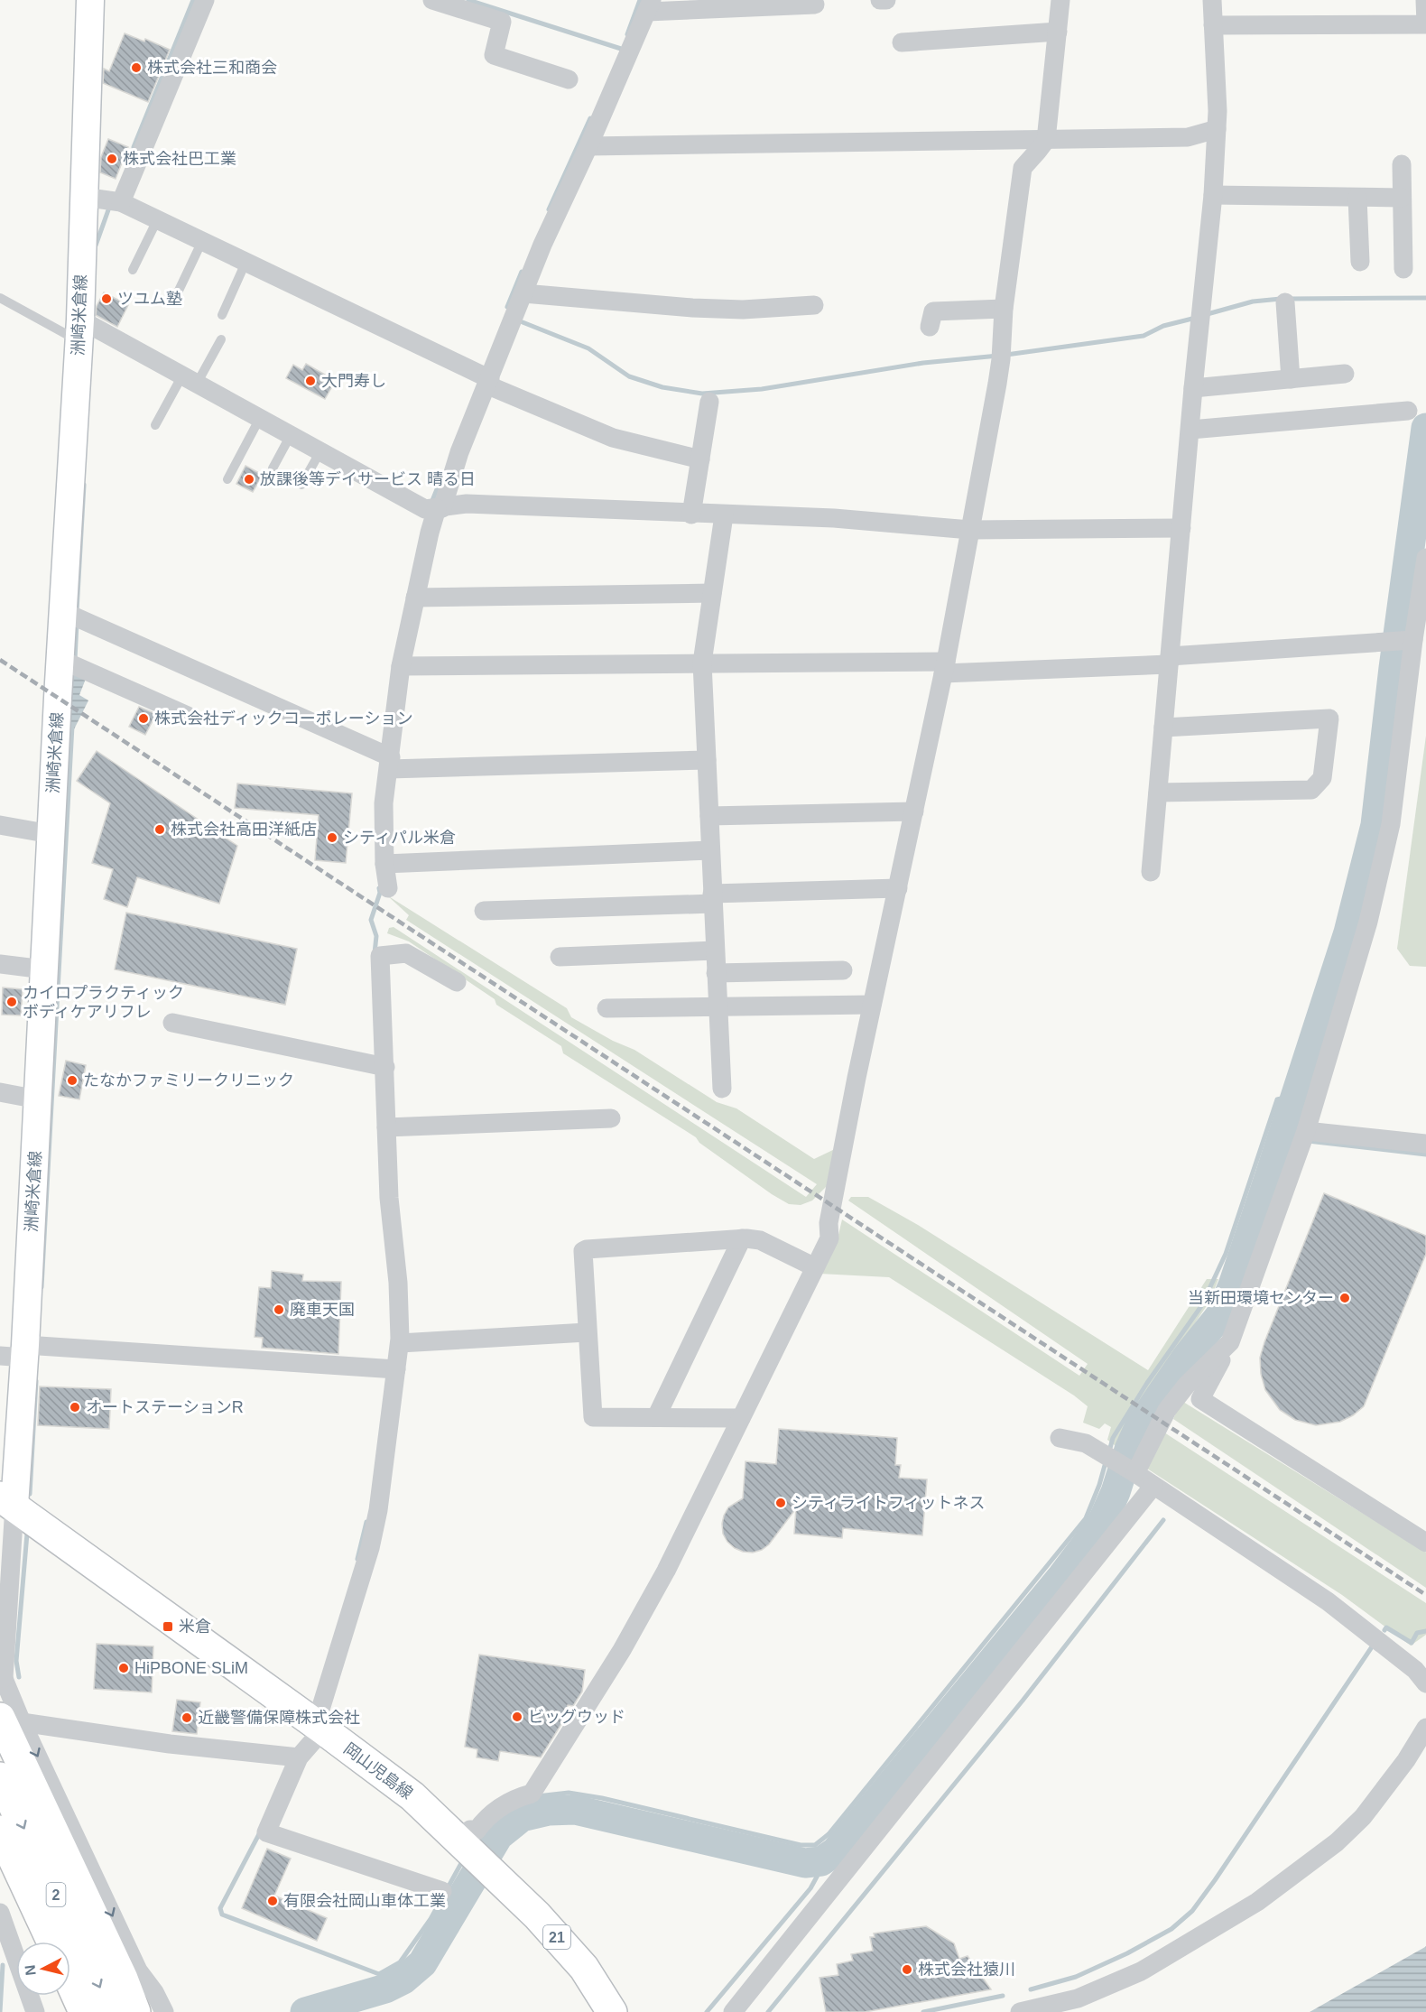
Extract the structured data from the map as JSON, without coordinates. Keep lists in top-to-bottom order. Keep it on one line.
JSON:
{"streets":{"main road":["洲崎米倉線","岡山児島線","2","21"]},"crossings":[["洲崎米倉線","岡山児島線"]],"places":{"other":["株式会社三和商会","株式会社巴工業","ツユム塾","大門寿し","放課後等デイサービス 晴る日","株式会社ディックコーポレーション","株式会社高田洋紙店","シティパル米倉","カイロプラクティック ボディケアリフレ","たなかファミリークリニック","当新田環境センター","廃車天国","オートステーションR","シティライトフィットネス","HiPBONE SLiM","ビッグウッド","近畿警備保障株式会社","有限会社岡山車体工業","株式会社猿川"],"transit":["米倉"]},"north":"left"}
